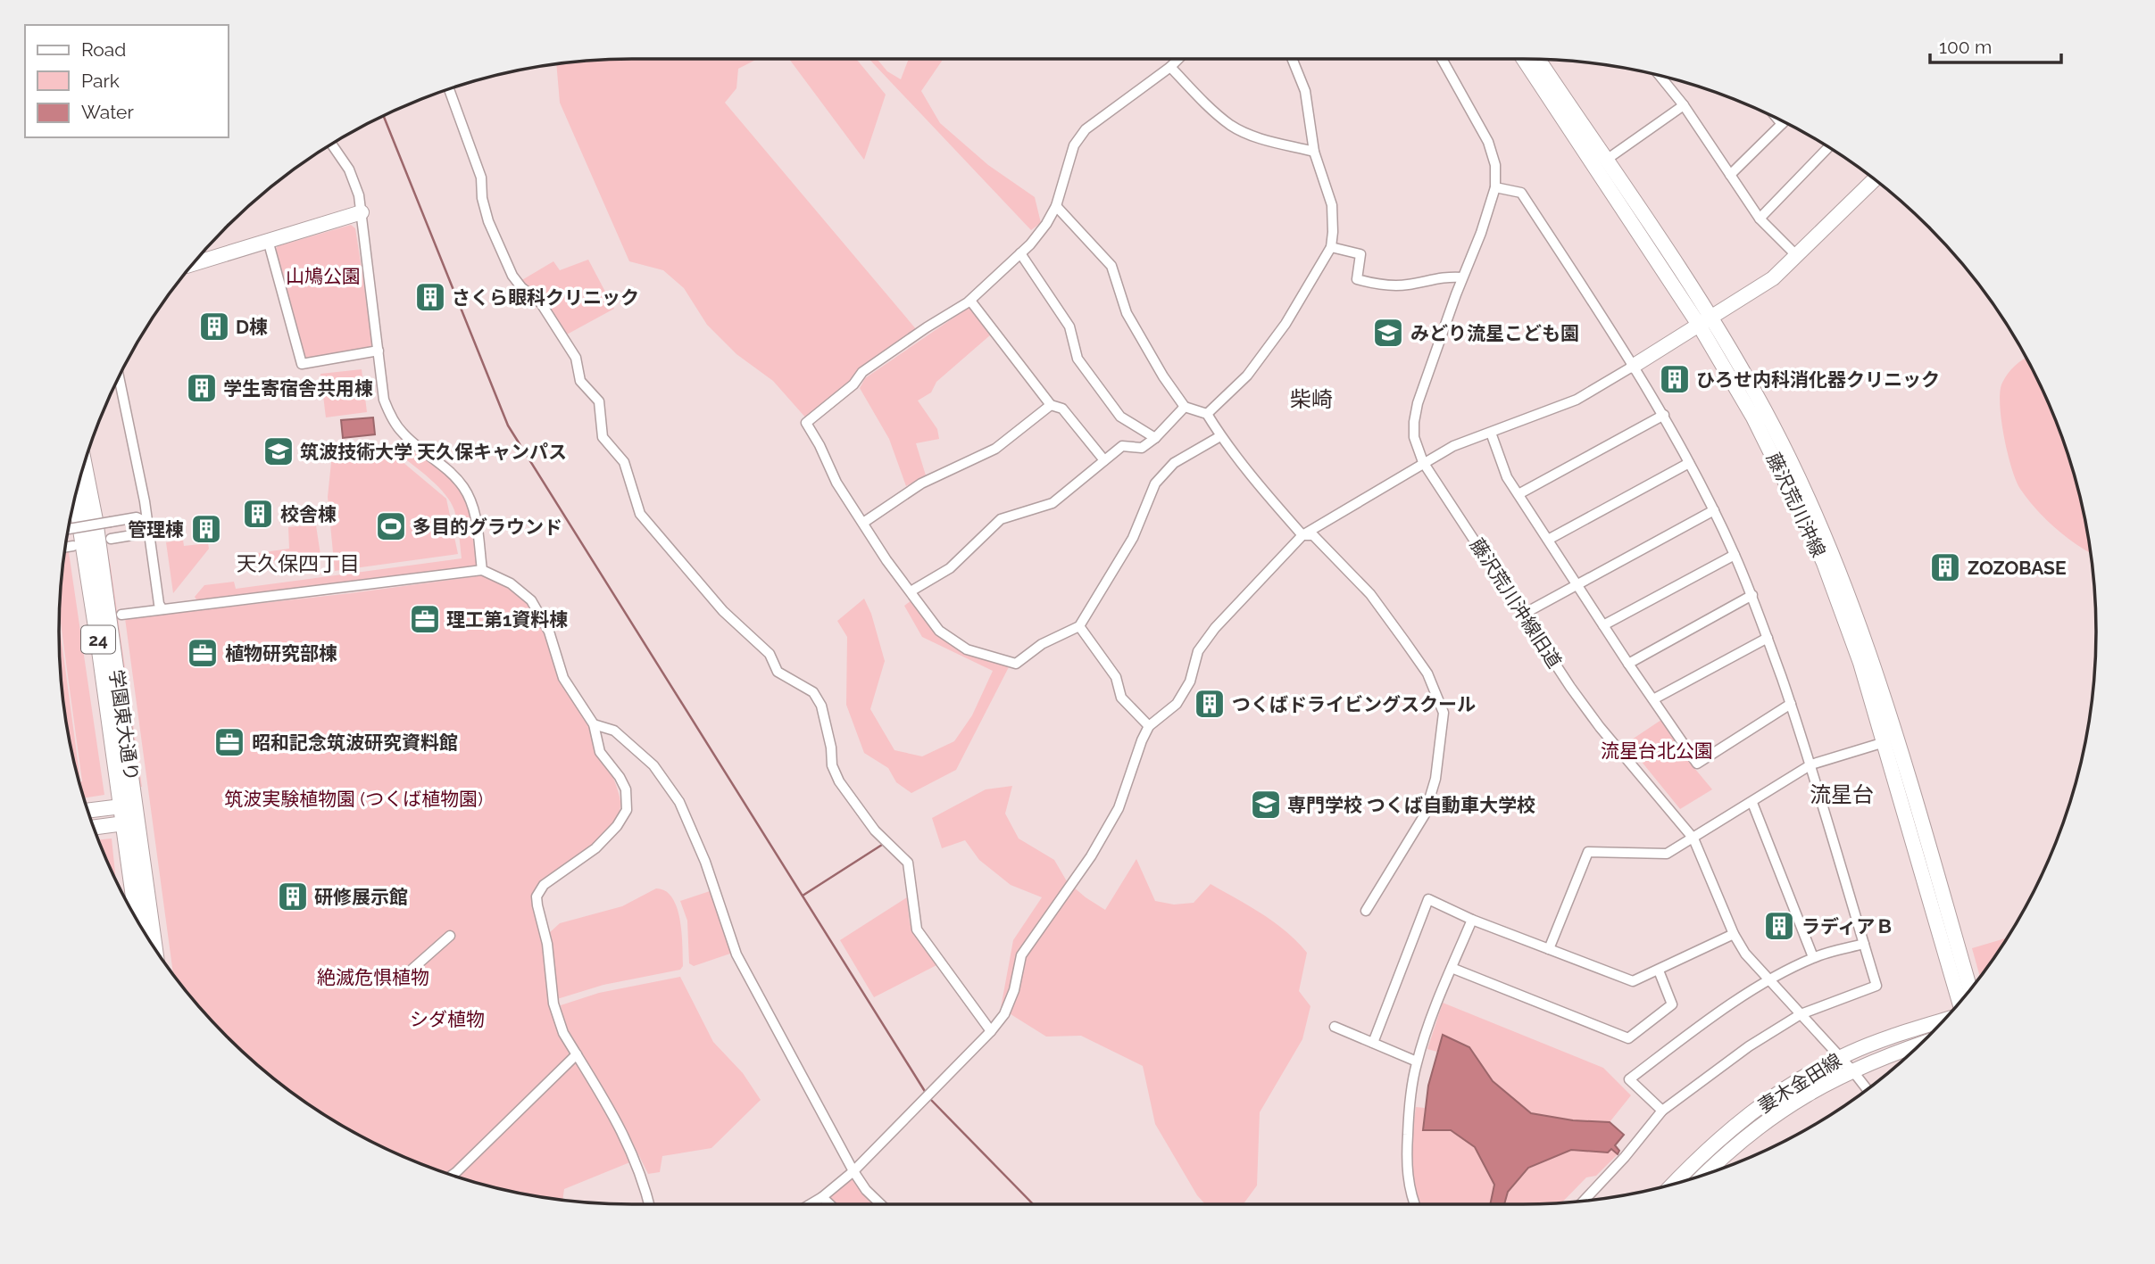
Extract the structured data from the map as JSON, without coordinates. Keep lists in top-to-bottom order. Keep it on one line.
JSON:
{"streets":{"main road":["藤沢荒川沖線","24","学園東大通り","妻木金田線"],"street":["藤沢荒川沖線旧道"]},"crossings":[["藤沢荒川沖線旧道","妻木金田線"]],"districts":["柴崎","天久保四丁目","流星台"],"parks":["山鳩公園","流星台北公園","筑波実験植物園 (つくば植物園)","絶滅危惧植物","シダ植物"],"places":{"building":["さくら眼科クリニック","D棟","ひろせ内科消化器クリニック","学生寄宿舎共用棟","校舎棟","管理棟","ZOZOBASE","つくばドライビングスクール","研修展示館","ラディアＢ"],"school or university":["みどり流星こども園","筑波技術大学 天久保キャンパス","専門学校 つくば自動車大学校"],"sports":["多目的グラウンド"],"office":["理工第1資料棟","植物研究部棟","昭和記念筑波研究資料館"]},"legend":["Road","Park","Water"],"scale_bar":"100 m"}
